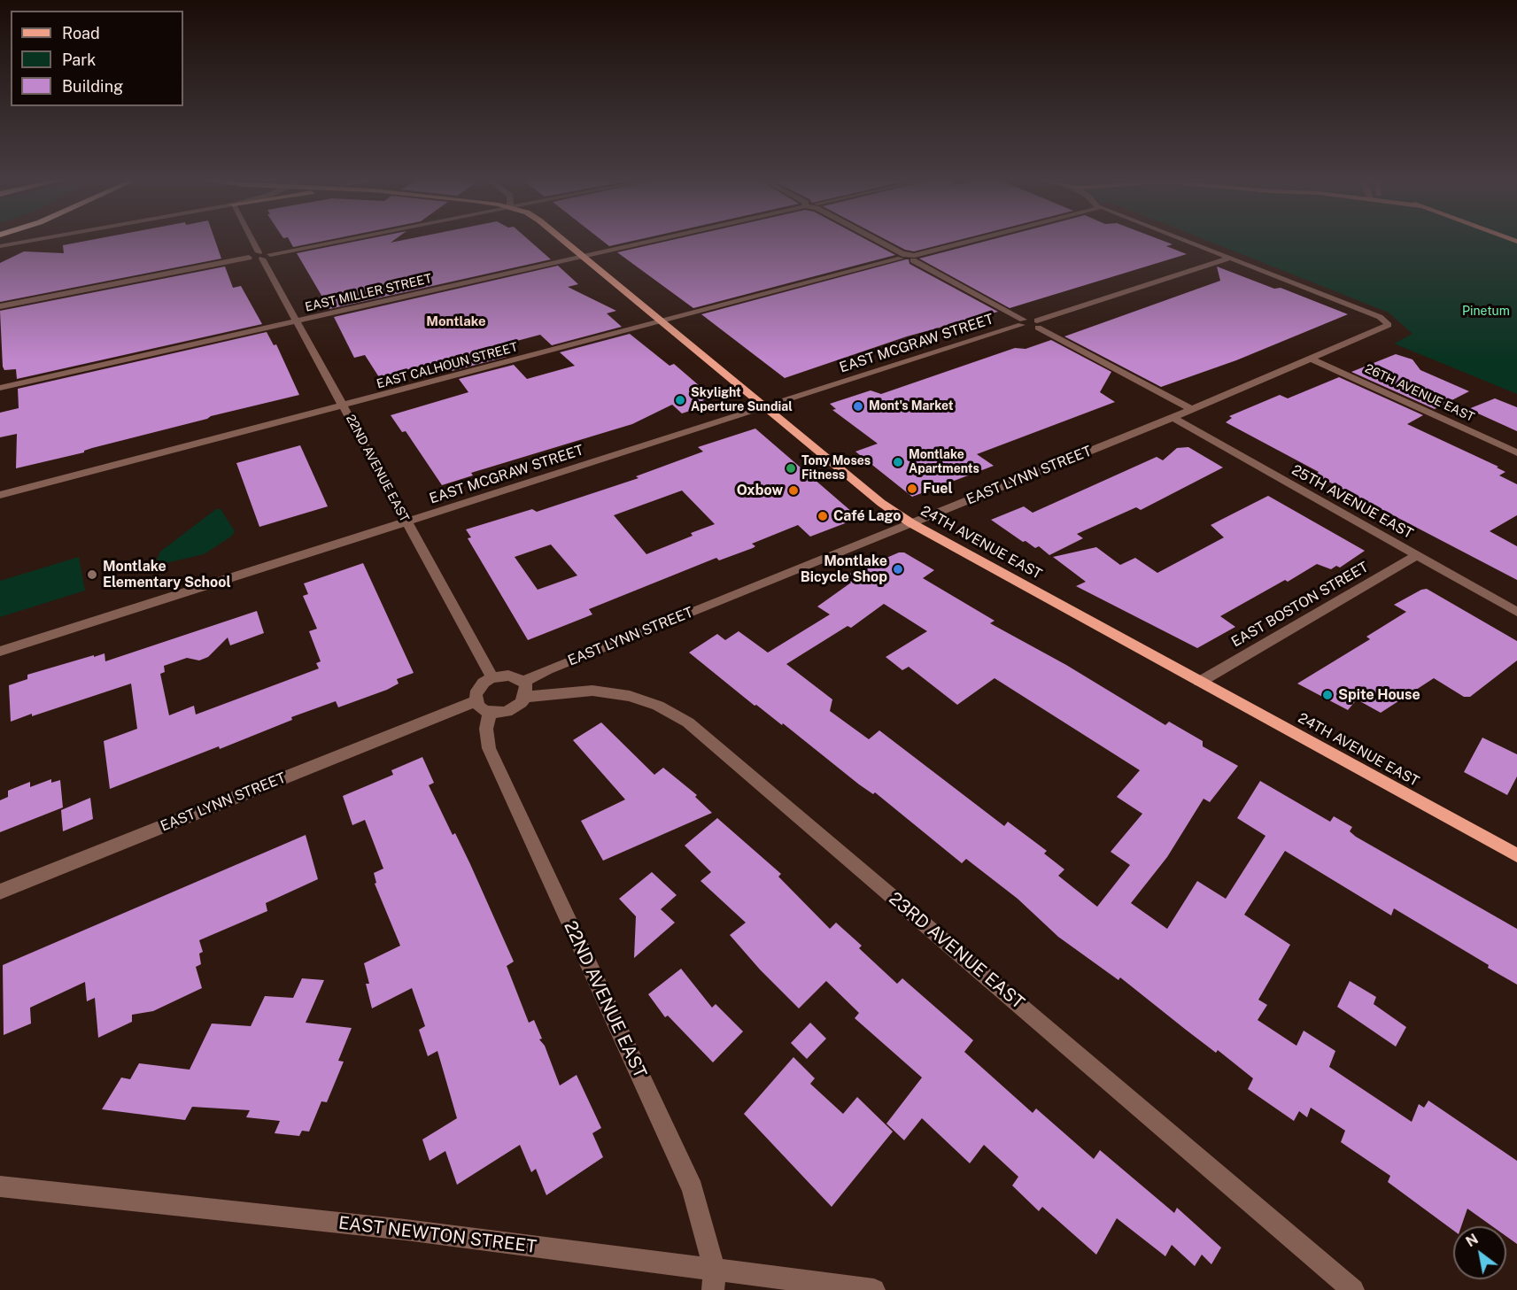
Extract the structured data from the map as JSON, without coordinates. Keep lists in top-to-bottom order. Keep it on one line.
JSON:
{"streets":{"main road":["24TH AVENUE EAST"],"street":["EAST MILLER STREET","EAST MCGRAW STREET","EAST CALHOUN STREET","26TH AVENUE EAST","22ND AVENUE EAST","EAST LYNN STREET","25TH AVENUE EAST","EAST BOSTON STREET","23RD AVENUE EAST","EAST NEWTON STREET"]},"crossings":[["EAST MILLER STREET","22ND AVENUE EAST"],["EAST MILLER STREET","24TH AVENUE EAST"],["EAST MCGRAW STREET","22ND AVENUE EAST"],["EAST MCGRAW STREET","24TH AVENUE EAST"],["EAST CALHOUN STREET","22ND AVENUE EAST"],["EAST CALHOUN STREET","24TH AVENUE EAST"],["26TH AVENUE EAST","EAST LYNN STREET"],["22ND AVENUE EAST","EAST LYNN STREET"],["22ND AVENUE EAST","23RD AVENUE EAST"],["22ND AVENUE EAST","EAST NEWTON STREET"],["EAST LYNN STREET","25TH AVENUE EAST"],["EAST LYNN STREET","24TH AVENUE EAST"],["EAST LYNN STREET","23RD AVENUE EAST"],["25TH AVENUE EAST","EAST BOSTON STREET"],["24TH AVENUE EAST","EAST BOSTON STREET"]],"districts":["Montlake"],"parks":["Pinetum"],"places":["Skylight Aperture Sundial","Mont's Market","Montlake Apartments","Tony Moses Fitness","Fuel","Oxbow","Café Lago","Montlake Bicycle Shop","Montlake Elementary School","Spite House"],"legend":["Road","Park","Building"],"north":"top left"}
